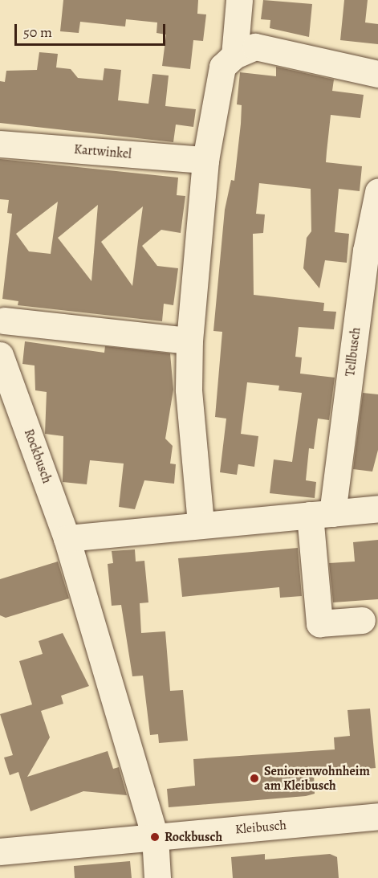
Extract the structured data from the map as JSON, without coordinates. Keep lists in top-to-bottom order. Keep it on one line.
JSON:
{"streets":{"street":["Kartwinkel","Tellbusch","Rockbusch","Kleibusch"]},"crossings":[["Rockbusch","Kleibusch"]],"places":["Seniorenwohnheim am Kleibusch","Rockbusch"],"scale_bar":"50 m"}
